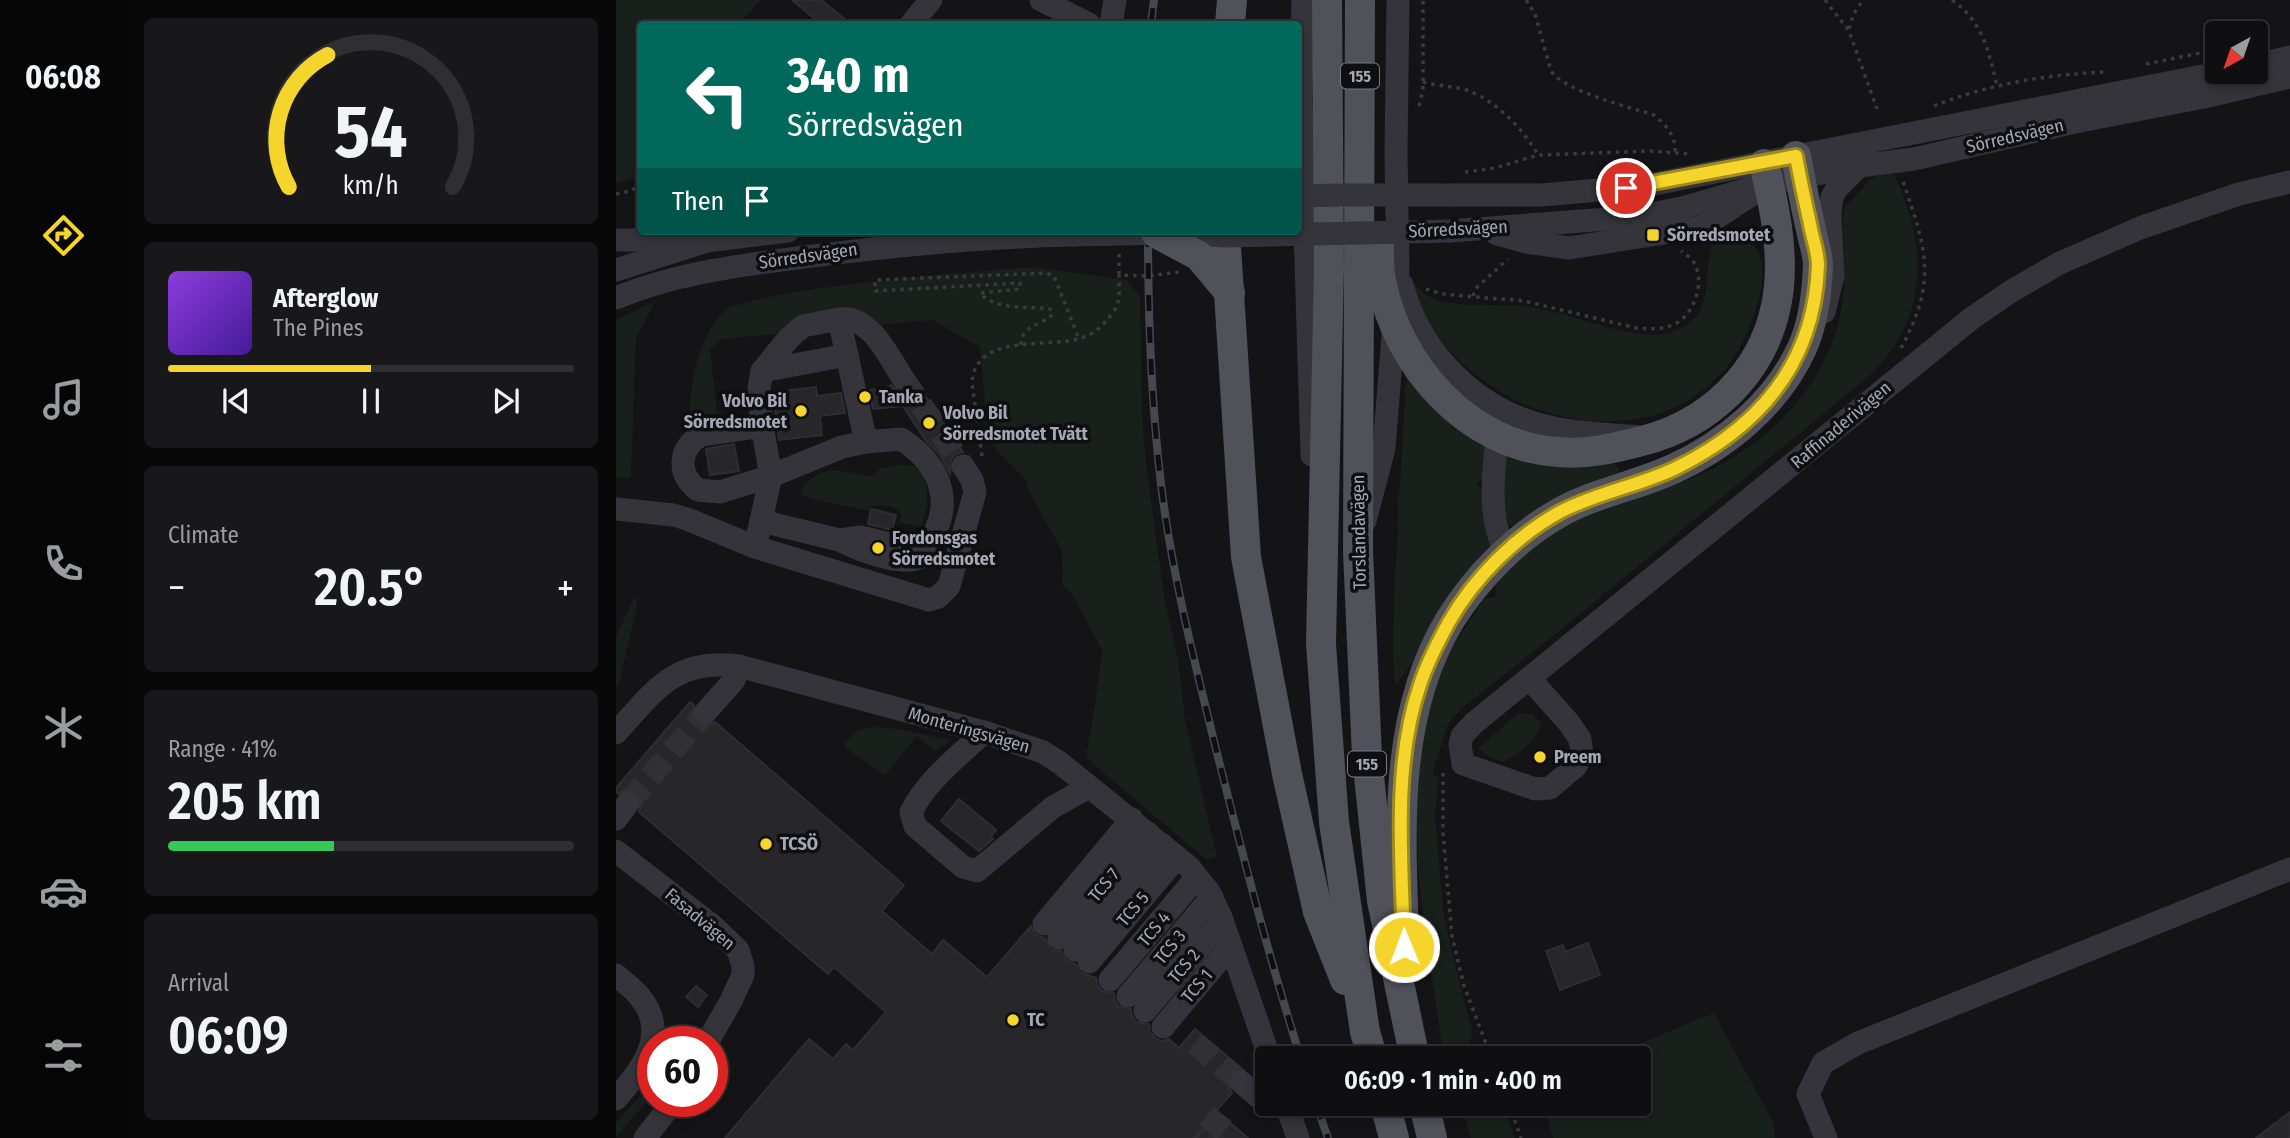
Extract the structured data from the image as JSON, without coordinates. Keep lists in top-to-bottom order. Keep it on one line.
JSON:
{"streets":{"main road":["155","Torslandavägen"],"street":["Sörredsvägen","Raffinaderivägen","Monteringsvägen","Fasadvägen","TCS 4","TCS 3","TCS 2","TCS 1"]},"crossings":[["Monteringsvägen","TCS 4"],["Monteringsvägen","TCS 3"],["Monteringsvägen","TCS 2"],["Monteringsvägen","TCS 1"]],"places":{"transit":["Sörredsmotet"],"other":["Tanka","Volvo Bil Sörredsmotet","Volvo Bil Sörredsmotet Tvätt","Fordonsgas Sörredsmotet","Preem","TCSÖ","TC"]},"north":"bottom left","page":{"tabs":"06:08","turn":["340 m","Sörredsvägen"],"then":"Then","song":["Afterglow","The Pines"],"tile":["Climate",["Range · 41%","205 km"],["Arrival","06:09"]],"heat":["−","20.5°","+"],"limit":"60","trip":"06:09 · 1 min · 400 m","gauge":["54","km/h"]}}
